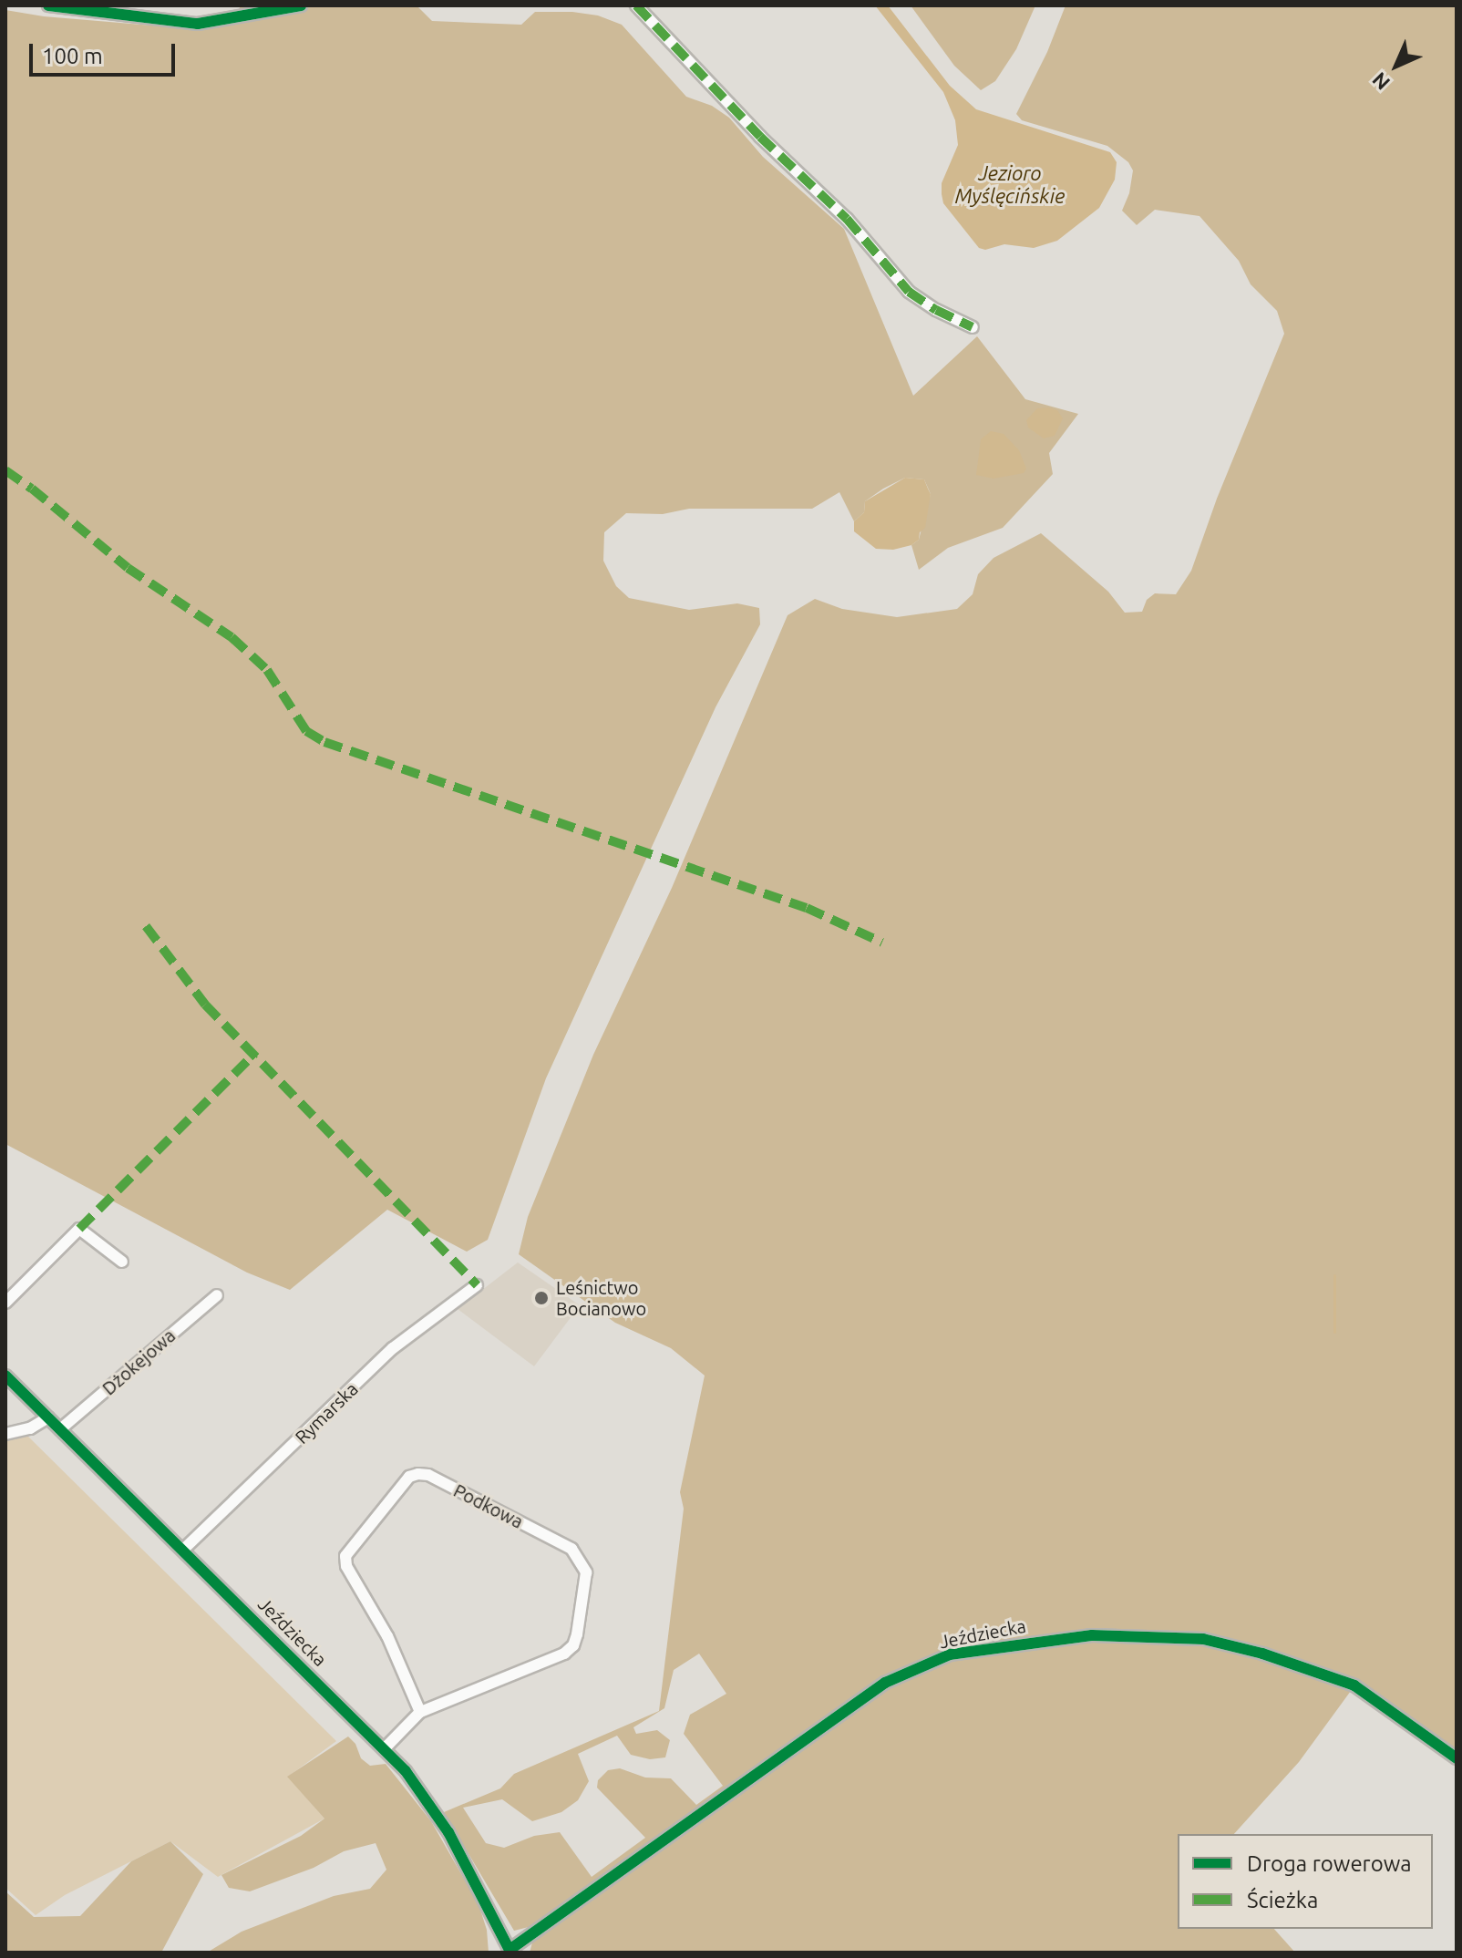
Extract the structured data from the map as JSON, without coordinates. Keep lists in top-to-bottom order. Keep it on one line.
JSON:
{"streets":{"street":["Dżokejowa","Rymarska","Podkowa","Jeździecka"]},"crossings":[["Dżokejowa","Jeździecka"],["Rymarska","Jeździecka"],["Podkowa","Jeździecka"]],"water":["Jezioro Myślęcińskie"],"places":["Leśnictwo Bocianowo"],"legend":["Droga rowerowa","Ścieżka"],"scale_bar":"100 m","north":"bottom left"}
